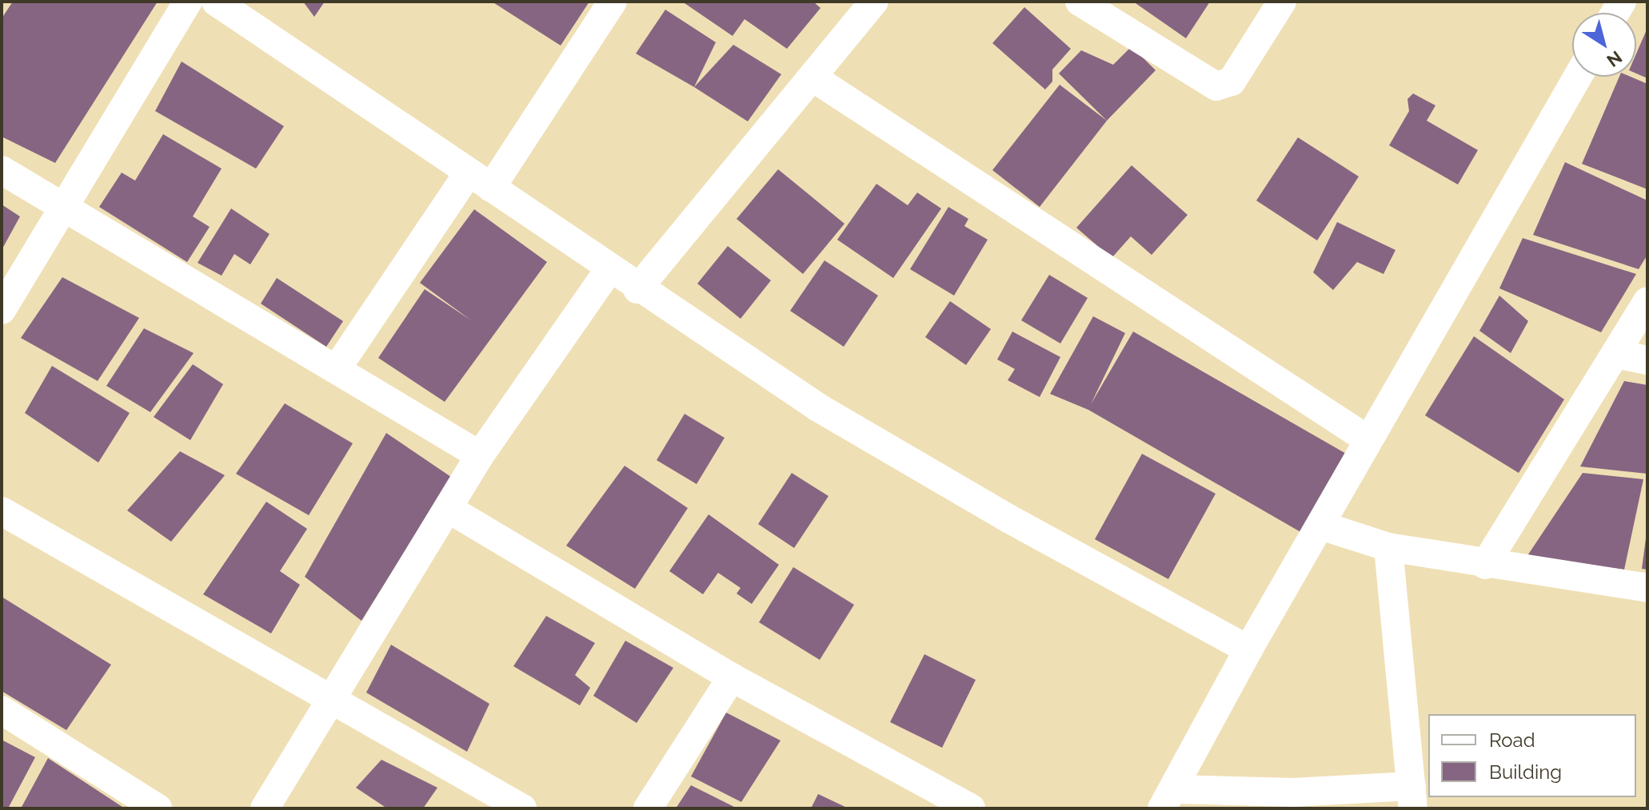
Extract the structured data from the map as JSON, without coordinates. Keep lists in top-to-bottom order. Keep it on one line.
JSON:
{"legend":["Road","Building"],"north":"bottom right"}
